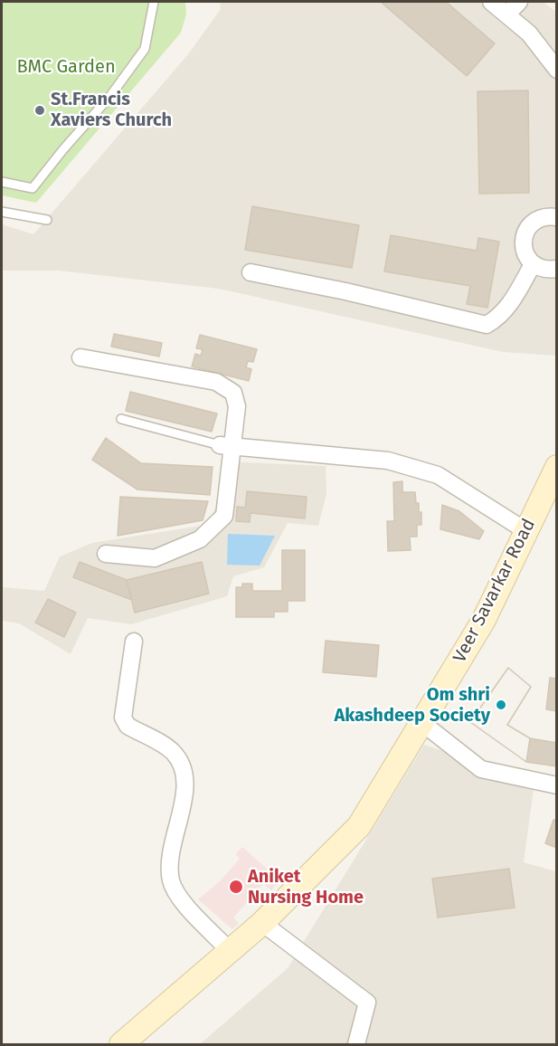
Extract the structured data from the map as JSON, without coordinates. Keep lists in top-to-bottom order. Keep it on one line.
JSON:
{"streets":{"street":["Veer Savarkar Road"]},"parks":["BMC Garden"],"places":["St.Francis Xaviers Church","Om shri Akashdeep Society","Aniket Nursing Home"]}
